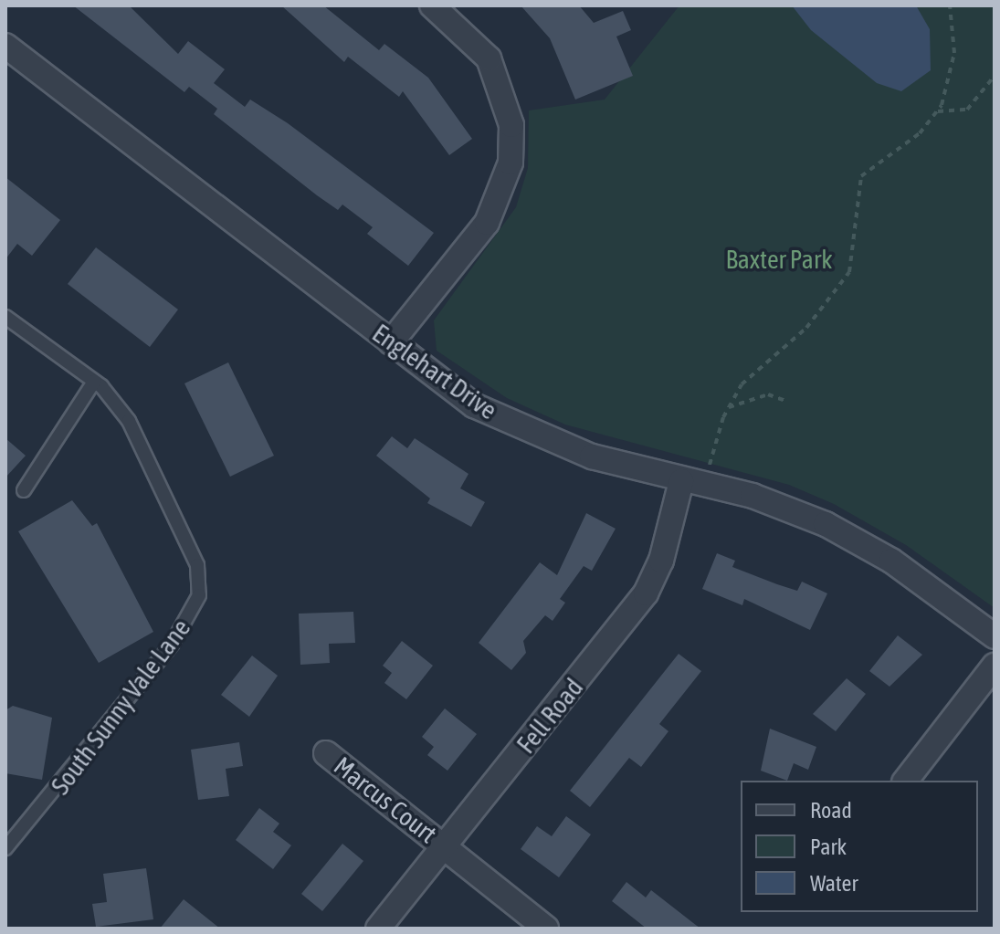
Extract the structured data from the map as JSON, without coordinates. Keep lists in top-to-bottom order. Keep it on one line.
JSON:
{"streets":{"street":["Englehart Drive","Fell Road","Marcus Court"],"lane":["South Sunny Vale Lane"]},"crossings":[["Englehart Drive","Fell Road"],["Fell Road","Marcus Court"]],"parks":["Baxter Park"],"legend":["Road","Park","Water"]}
